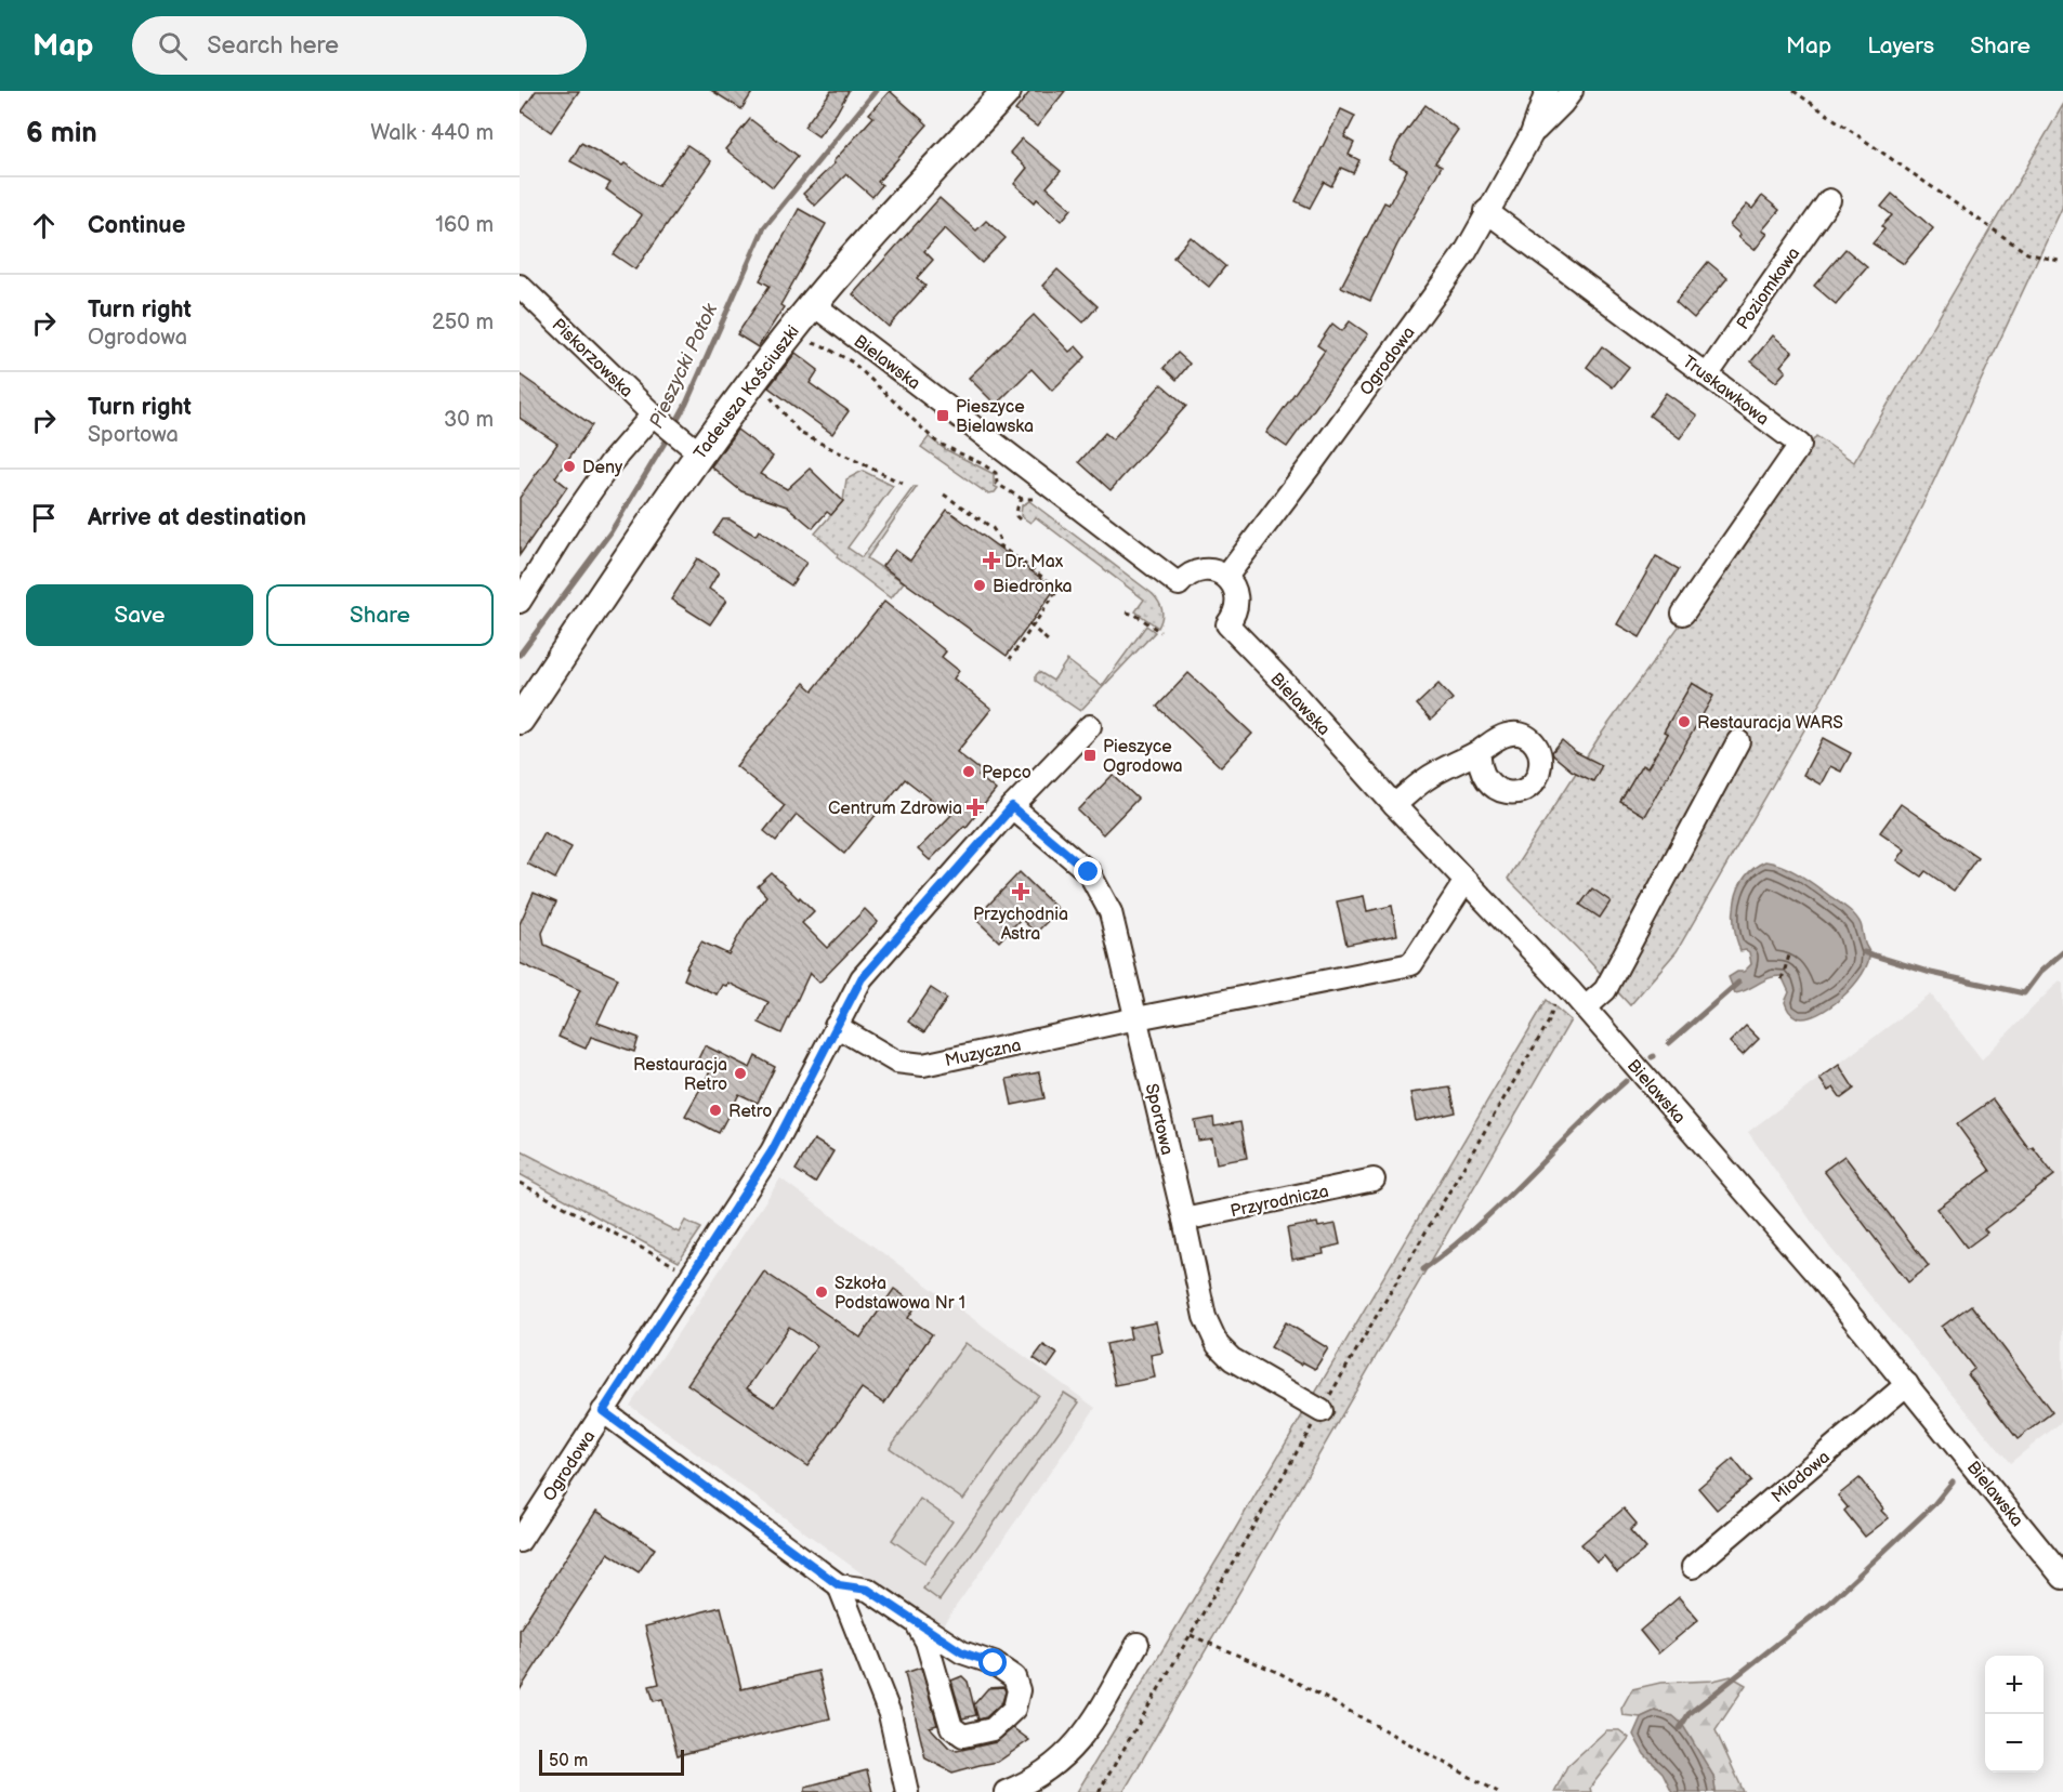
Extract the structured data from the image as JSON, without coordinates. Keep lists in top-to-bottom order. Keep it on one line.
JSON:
{"streets":{"main road":["Tadeusza Kościuszki"],"street":["Poziomkowa","Piskorzowska","Ogrodowa","Bielawska","Truskawkowa","Muzyczna","Sportowa","Przyrodnicza","Miodowa"]},"crossings":[["Poziomkowa","Truskawkowa"],["Piskorzowska","Tadeusza Kościuszki"],["Ogrodowa","Bielawska"],["Ogrodowa","Truskawkowa"],["Ogrodowa","Muzyczna"],["Ogrodowa","Sportowa"],["Bielawska","Tadeusza Kościuszki"],["Bielawska","Muzyczna"],["Bielawska","Miodowa"],["Muzyczna","Sportowa"],["Sportowa","Przyrodnicza"]],"water":["Pieszycki Potok"],"places":{"transit":["Pieszyce Bielawska","Pieszyce Ogrodowa"],"other":["Deny","Biedronka","Restauracja WARS","Pepco","Restauracja Retro","Retro","Szkoła Podstawowa Nr 1"],"health":["Dr. Max","Centrum Zdrowia","Przychodnia Astra"]},"scale_bar":"50 m","page":{"header":"Map","search":"Search here","nav":["Map","Layers","Share"],"heading":["6 min","Walk · 440 m"],"list":[["Continue","160 m"],["Turn right","Ogrodowa","250 m"],["Turn right","Sportowa","30 m"],"Arrive at destination"],"buttons":["Save","Share"],"map_buttons":["+","−"],"scale":"50 m"}}
